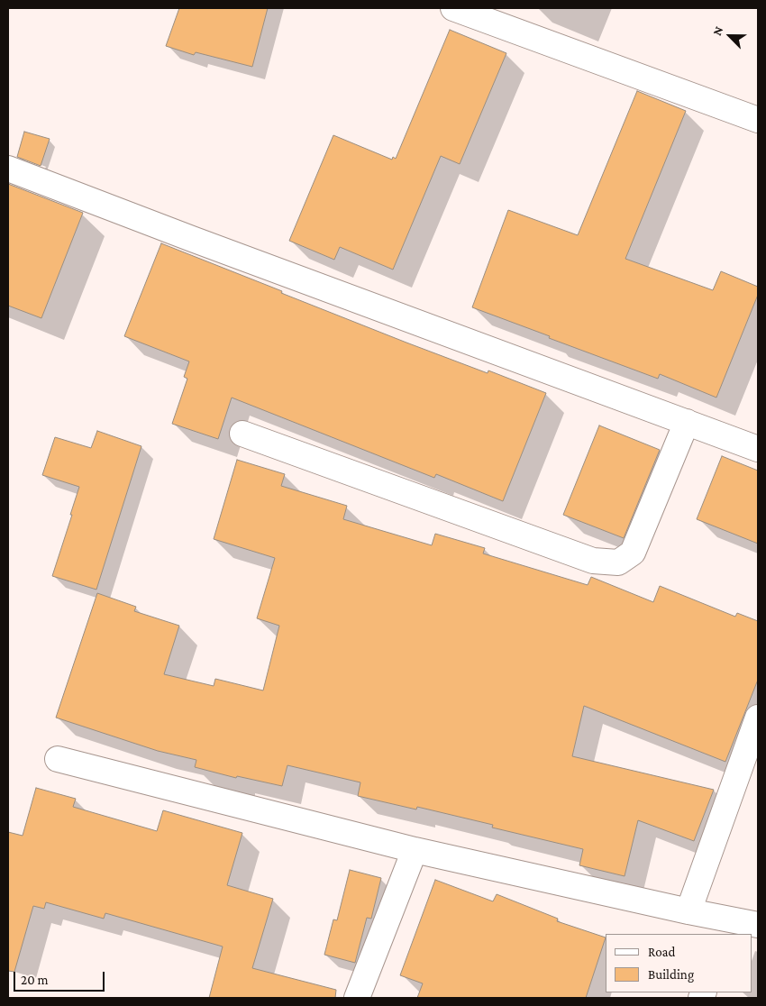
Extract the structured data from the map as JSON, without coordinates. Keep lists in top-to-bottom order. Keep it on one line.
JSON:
{"legend":["Road","Building"],"scale_bar":"20 m","north":"top left"}
